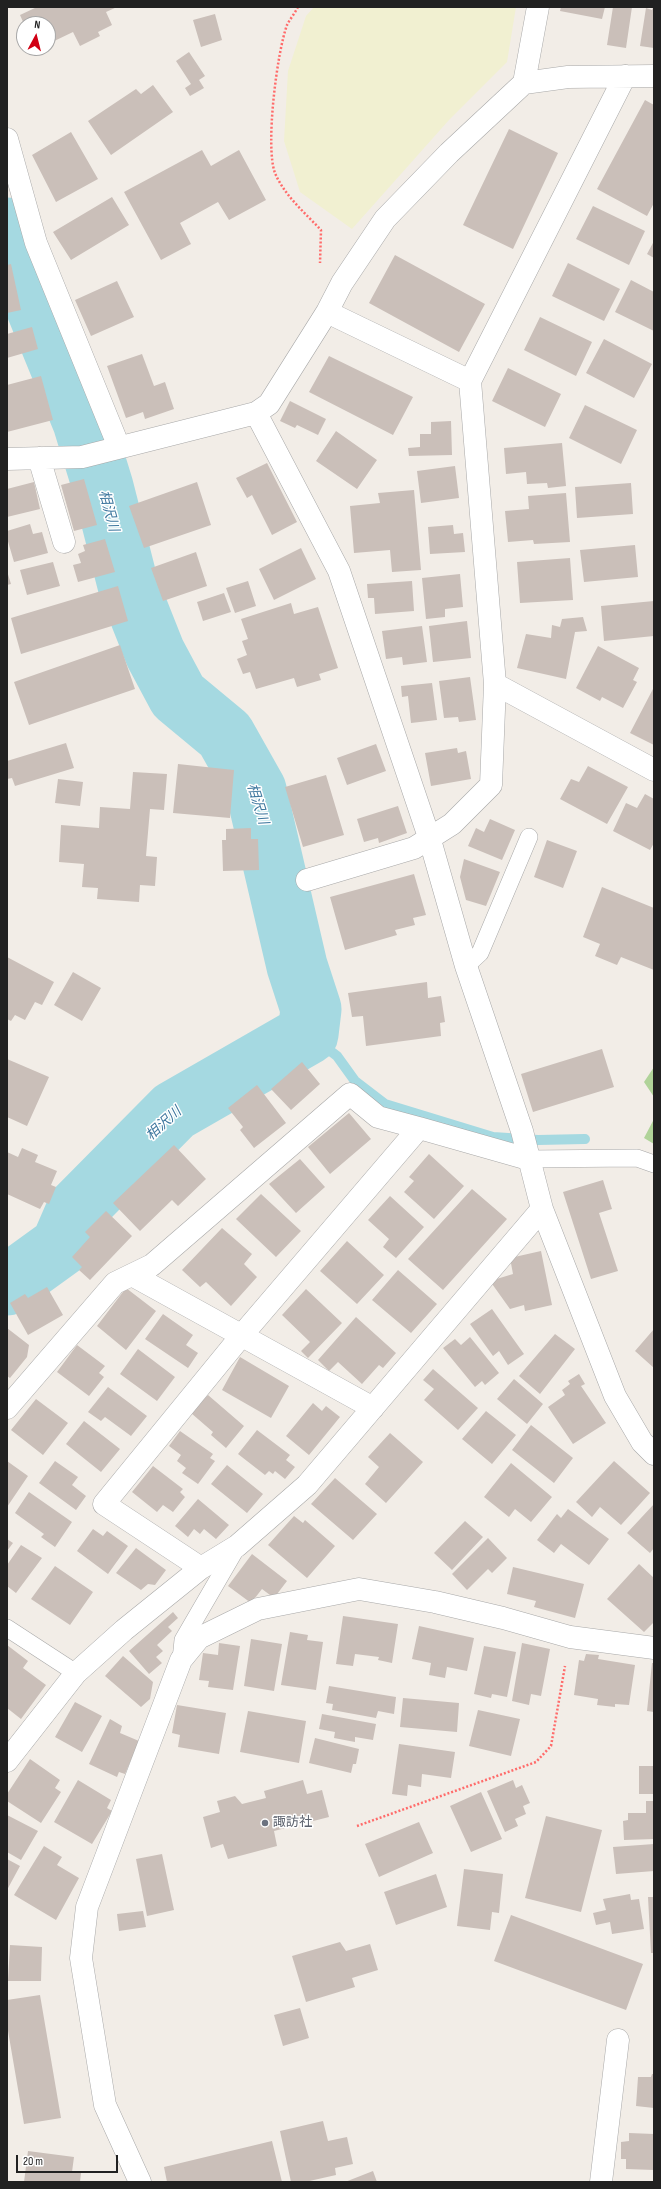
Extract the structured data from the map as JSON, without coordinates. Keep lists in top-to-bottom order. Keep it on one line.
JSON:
{"water":["相沢川"],"places":["諏訪社"],"scale_bar":"20 m","north":"top"}
